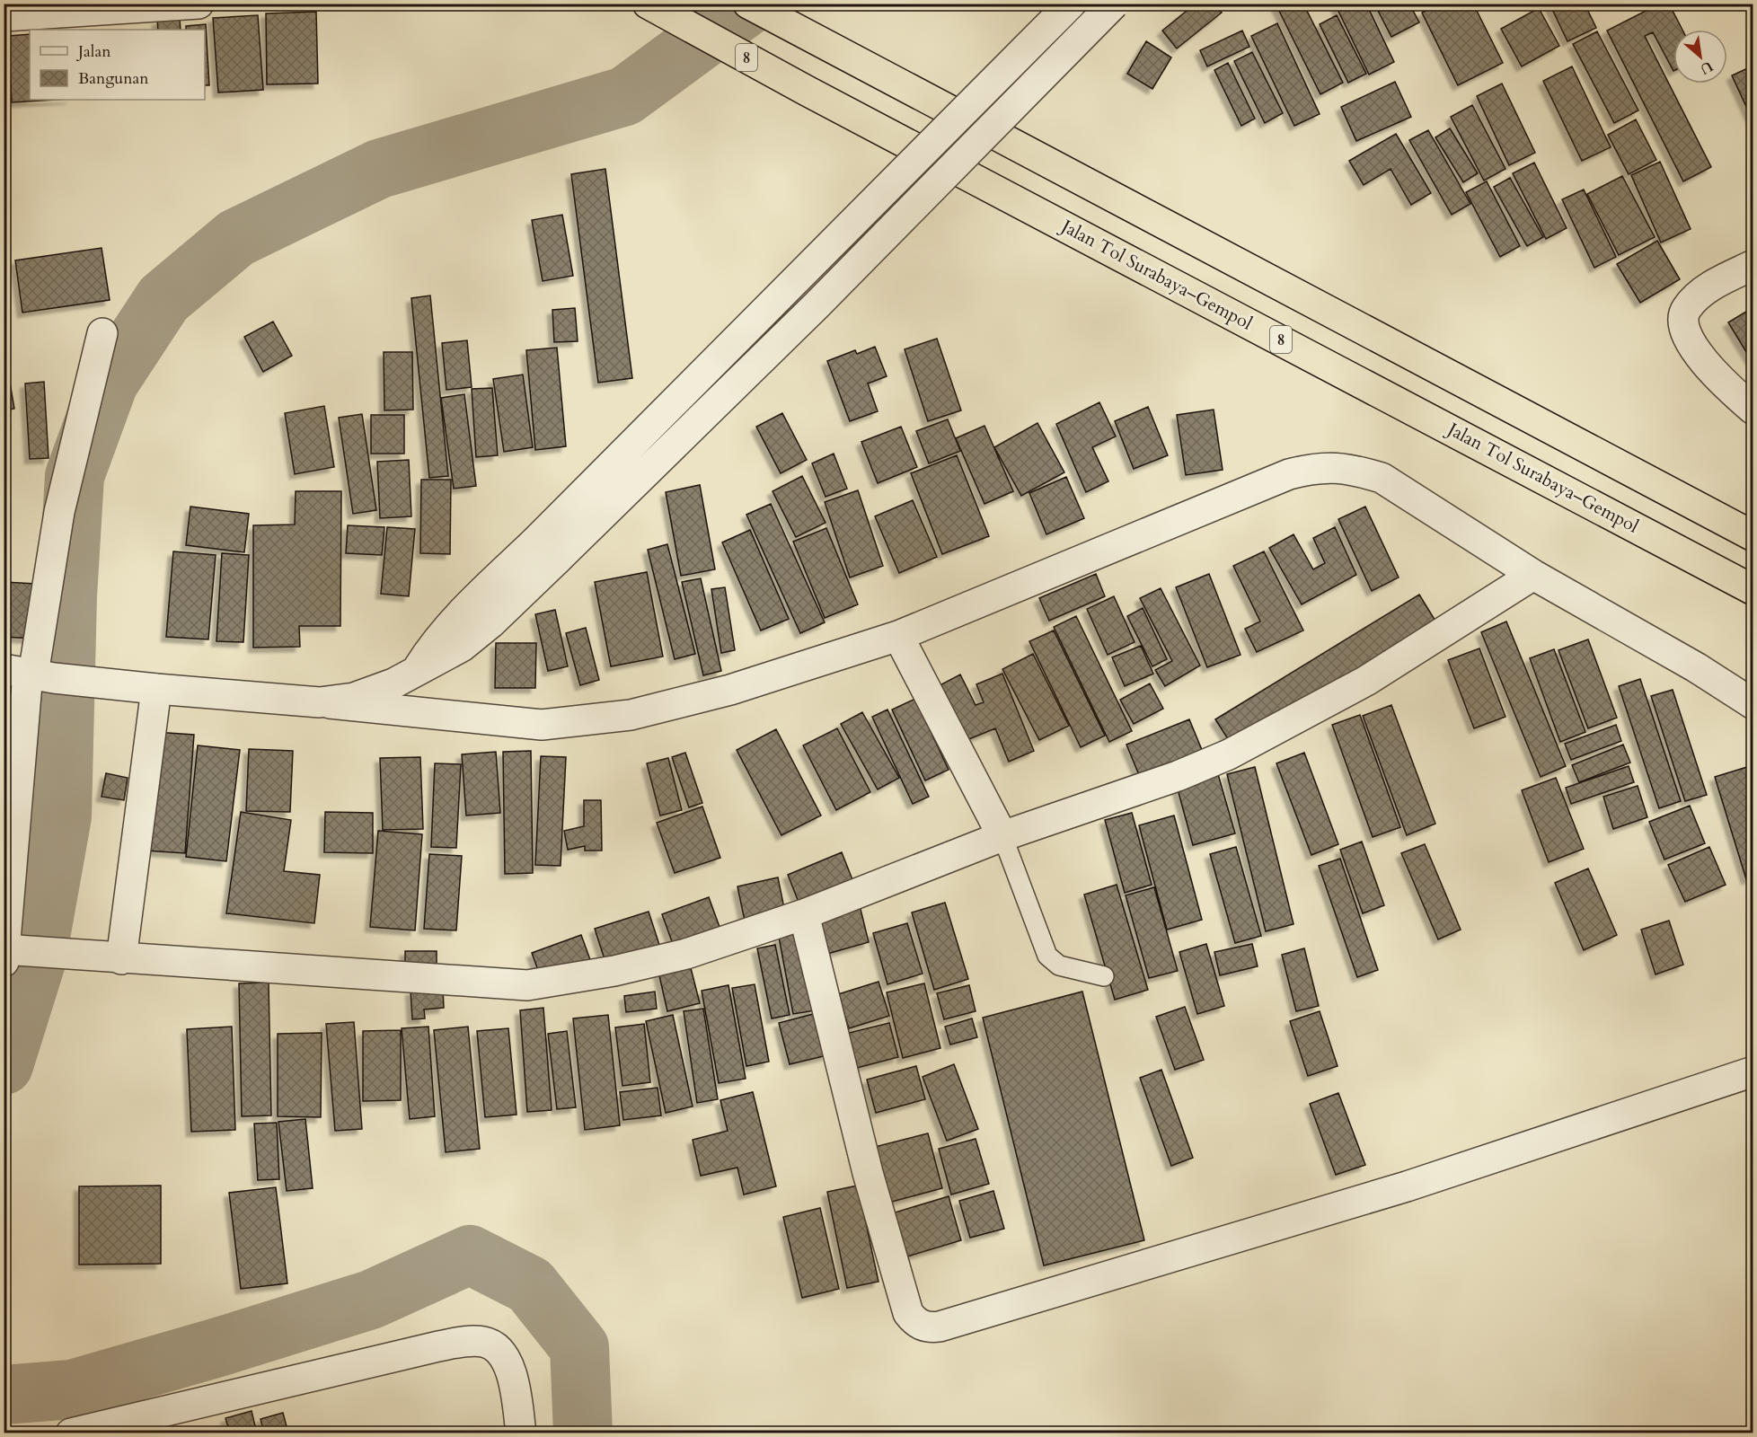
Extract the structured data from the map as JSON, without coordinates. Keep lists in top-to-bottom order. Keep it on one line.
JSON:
{"streets":{"highway":["8","Jalan Tol Surabaya–Gempol"]},"legend":["Jalan","Bangunan"],"north":"bottom right"}
